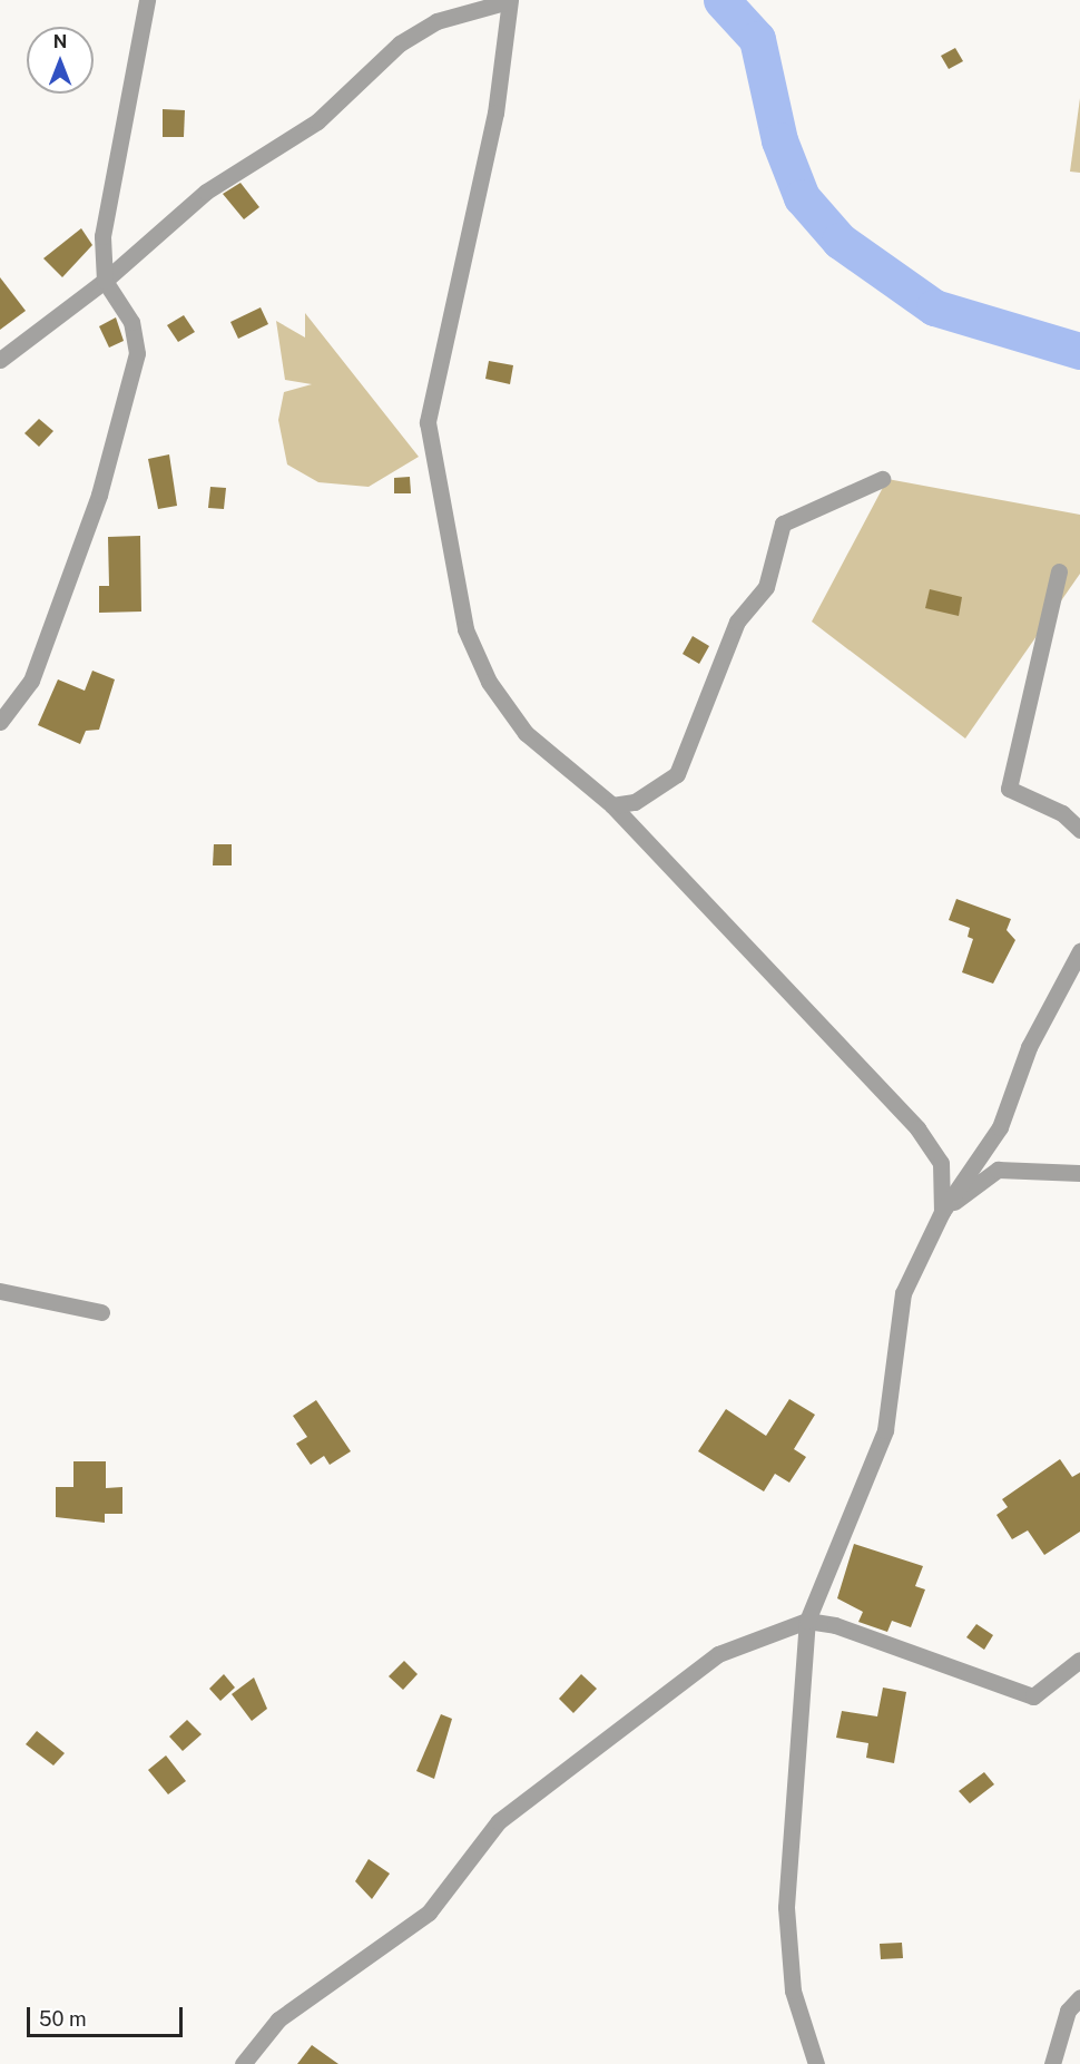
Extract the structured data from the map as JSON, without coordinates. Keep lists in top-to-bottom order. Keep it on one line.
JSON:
{"scale_bar":"50 m","north":"top"}
